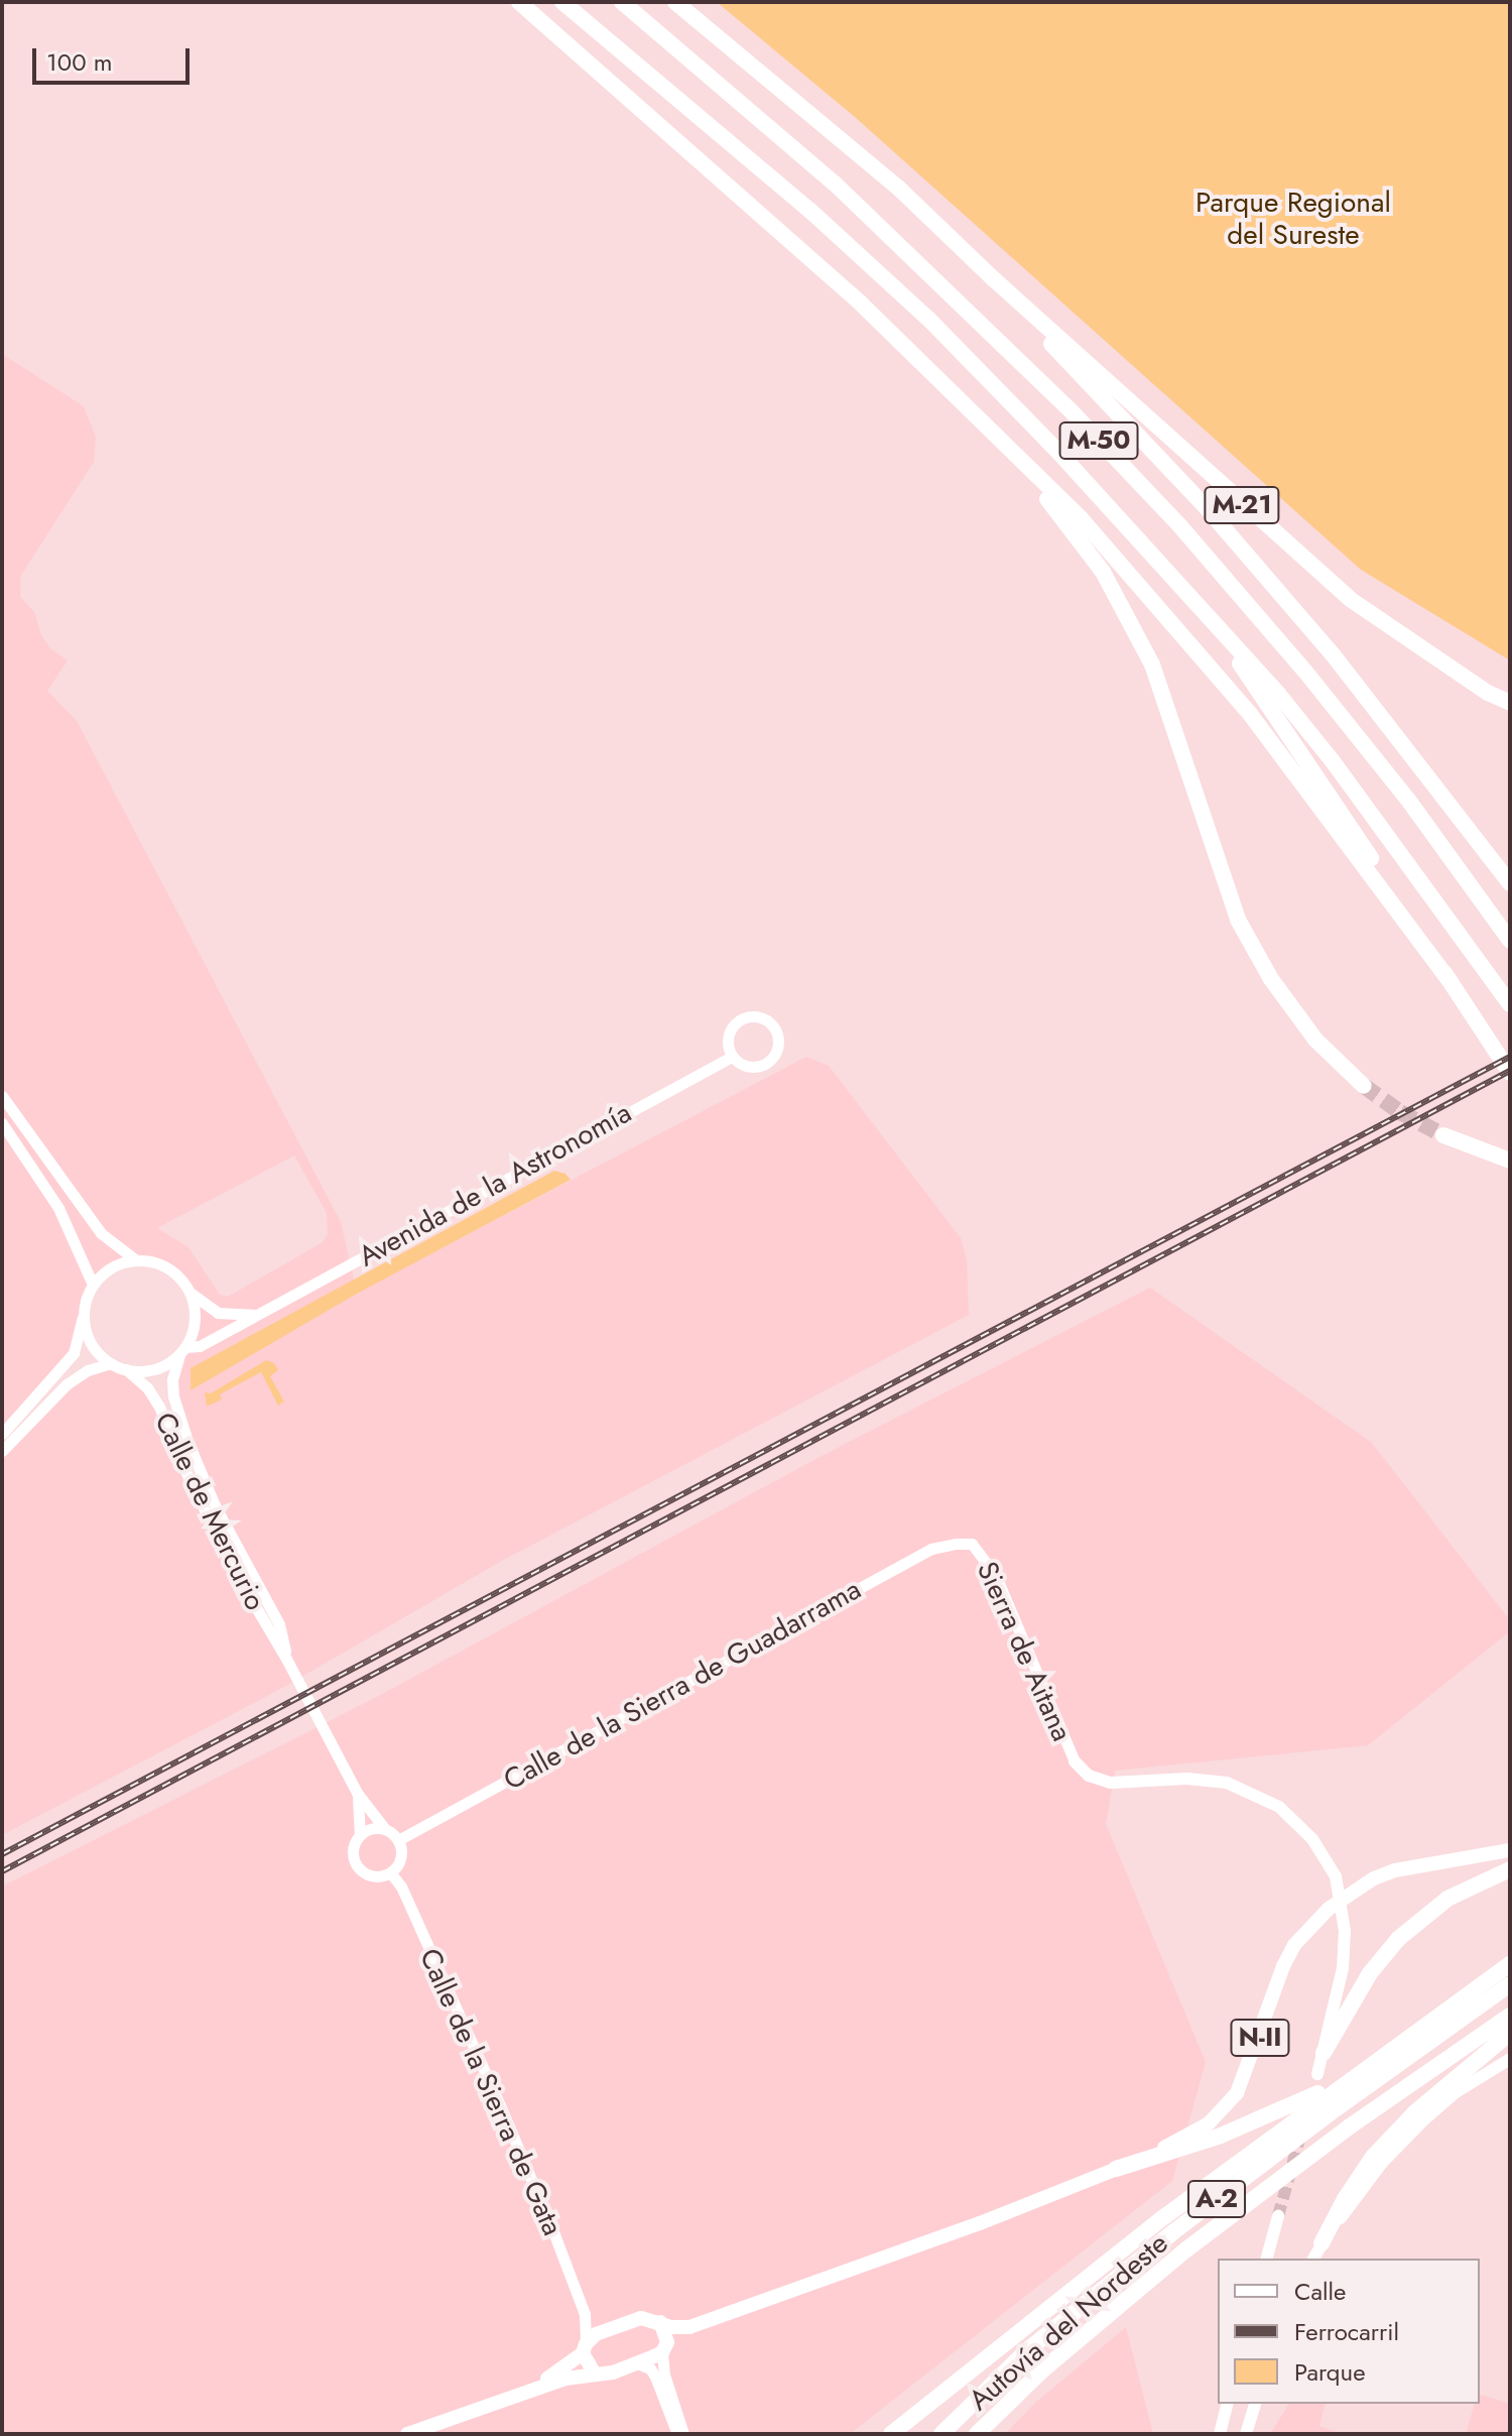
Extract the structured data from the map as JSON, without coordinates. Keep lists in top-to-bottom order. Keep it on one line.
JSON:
{"streets":{"highway":["M-50","M-21","A-2","Autovía del Nordeste"],"main road":["N-II"],"street":["Avenida de la Astronomía","Calle de Mercurio","Sierra de Aitana","Calle de la Sierra de Guadarrama","Calle de la Sierra de Gata"]},"crossings":[["M-50","M-21"],["Avenida de la Astronomía","Calle de Mercurio"],["Sierra de Aitana","Calle de la Sierra de Guadarrama"],["Calle de la Sierra de Guadarrama","Calle de la Sierra de Gata"],["N-II","Calle de la Sierra de Gata"]],"parks":["Parque Regional del Sureste"],"legend":["Calle","Ferrocarril","Parque"],"scale_bar":"100 m"}
